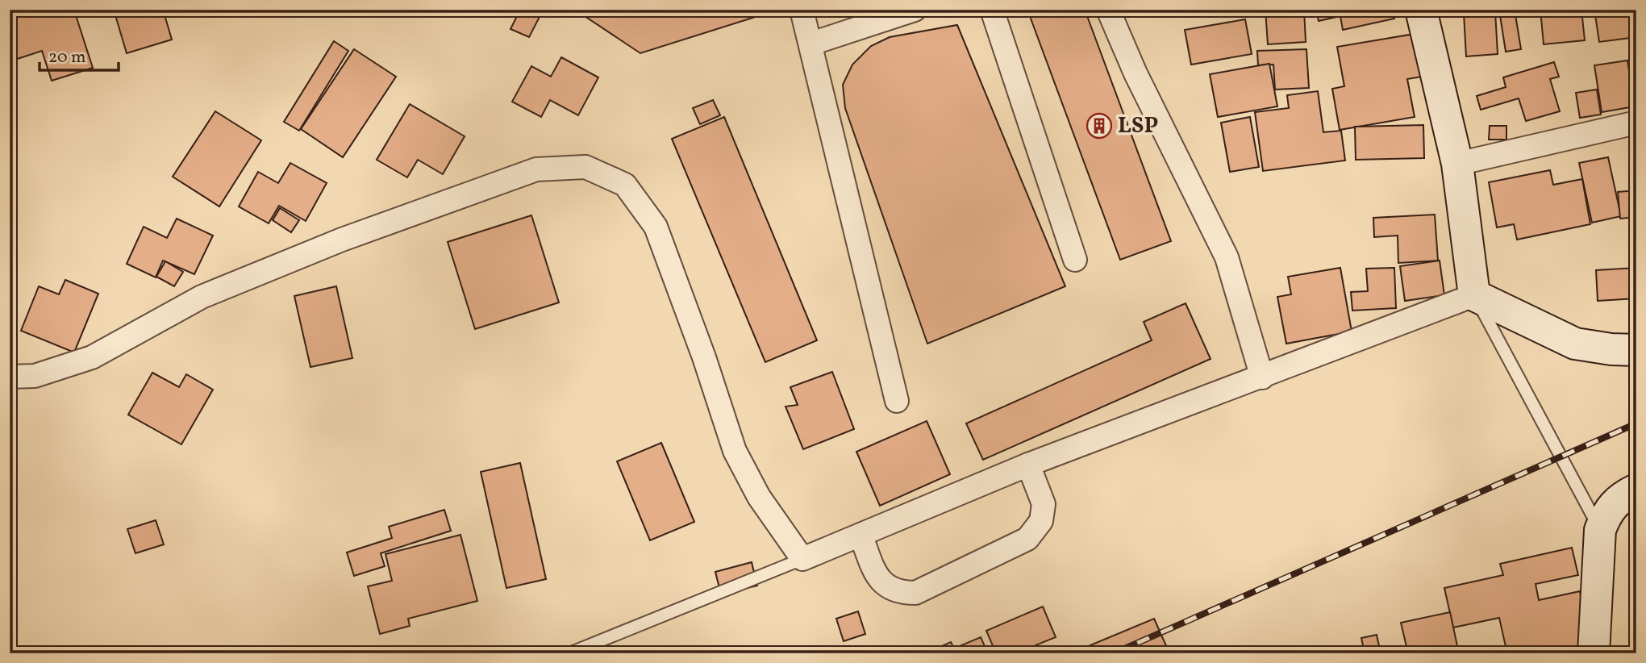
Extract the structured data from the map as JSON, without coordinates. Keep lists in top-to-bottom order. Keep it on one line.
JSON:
{"places":{"building":["LSP"]},"scale_bar":"20 m"}
